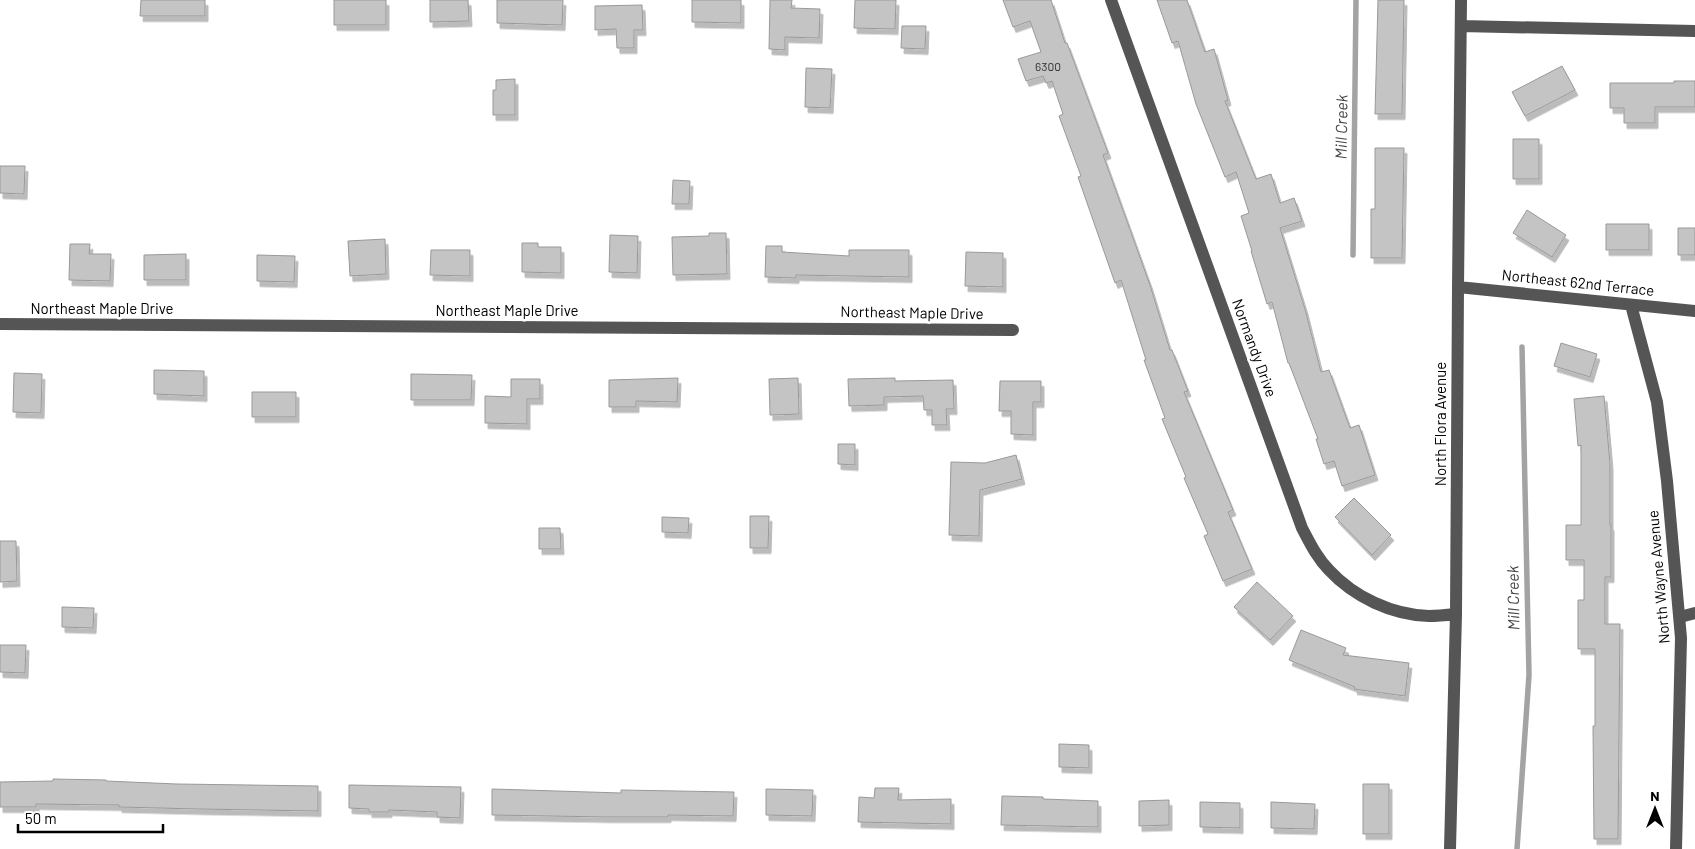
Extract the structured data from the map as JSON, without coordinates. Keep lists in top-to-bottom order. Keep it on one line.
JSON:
{"streets":{"street":["Northeast 62nd Terrace","Northeast Maple Drive","Normandy Drive","North Flora Avenue","North Wayne Avenue"]},"crossings":[["Northeast 62nd Terrace","North Flora Avenue"],["Northeast 62nd Terrace","North Wayne Avenue"],["Normandy Drive","North Flora Avenue"]],"water":["Mill Creek"],"house_numbers":["6300"],"scale_bar":"50 m","north":"top"}
